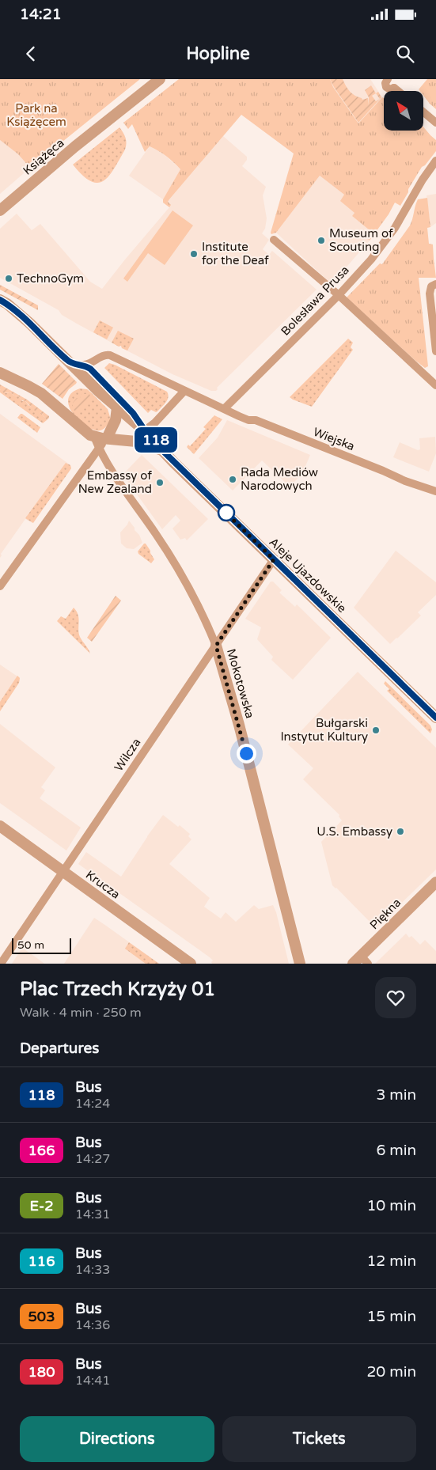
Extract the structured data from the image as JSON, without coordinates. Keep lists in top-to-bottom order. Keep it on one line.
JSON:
{"streets":{"street":["Książęca","Bolesława Prusa","Wiejska","Aleje Ujazdowskie","Mokotowska","Wilcza","Krucza","Piękna"]},"crossings":[["Bolesława Prusa","Wiejska"],["Wiejska","Aleje Ujazdowskie"],["Aleje Ujazdowskie","Wilcza"],["Mokotowska","Wilcza"],["Wilcza","Krucza"]],"parks":["Park na Książęcem"],"places":["Museum of Scouting","Institute for the Deaf","TechnoGym","Rada Mediów Narodowych","Embassy of New Zealand","Bułgarski Instytut Kultury","U.S. Embassy"],"lines":["bus line 118"],"scale_bar":"50 m","north":"top left","page":{"status":"14:21","header":"Hopline","on_map":"118","scale":"50 m","heading":[["Plac Trzech Krzyży 01","Walk · 4 min · 250 m"],"Departures"],"list":[{"mark":"118","name":"Bus","note":"14:24","value":"3 min"},{"mark":"166","name":"Bus","note":"14:27","value":"6 min"},{"mark":"E-2","name":"Bus","note":"14:31","value":"10 min"},{"mark":"116","name":"Bus","note":"14:33","value":"12 min"},{"mark":"503","name":"Bus","note":"14:36","value":"15 min"},{"mark":"180","name":"Bus","note":"14:41","value":"20 min"}],"buttons":["Directions","Tickets"]}}
